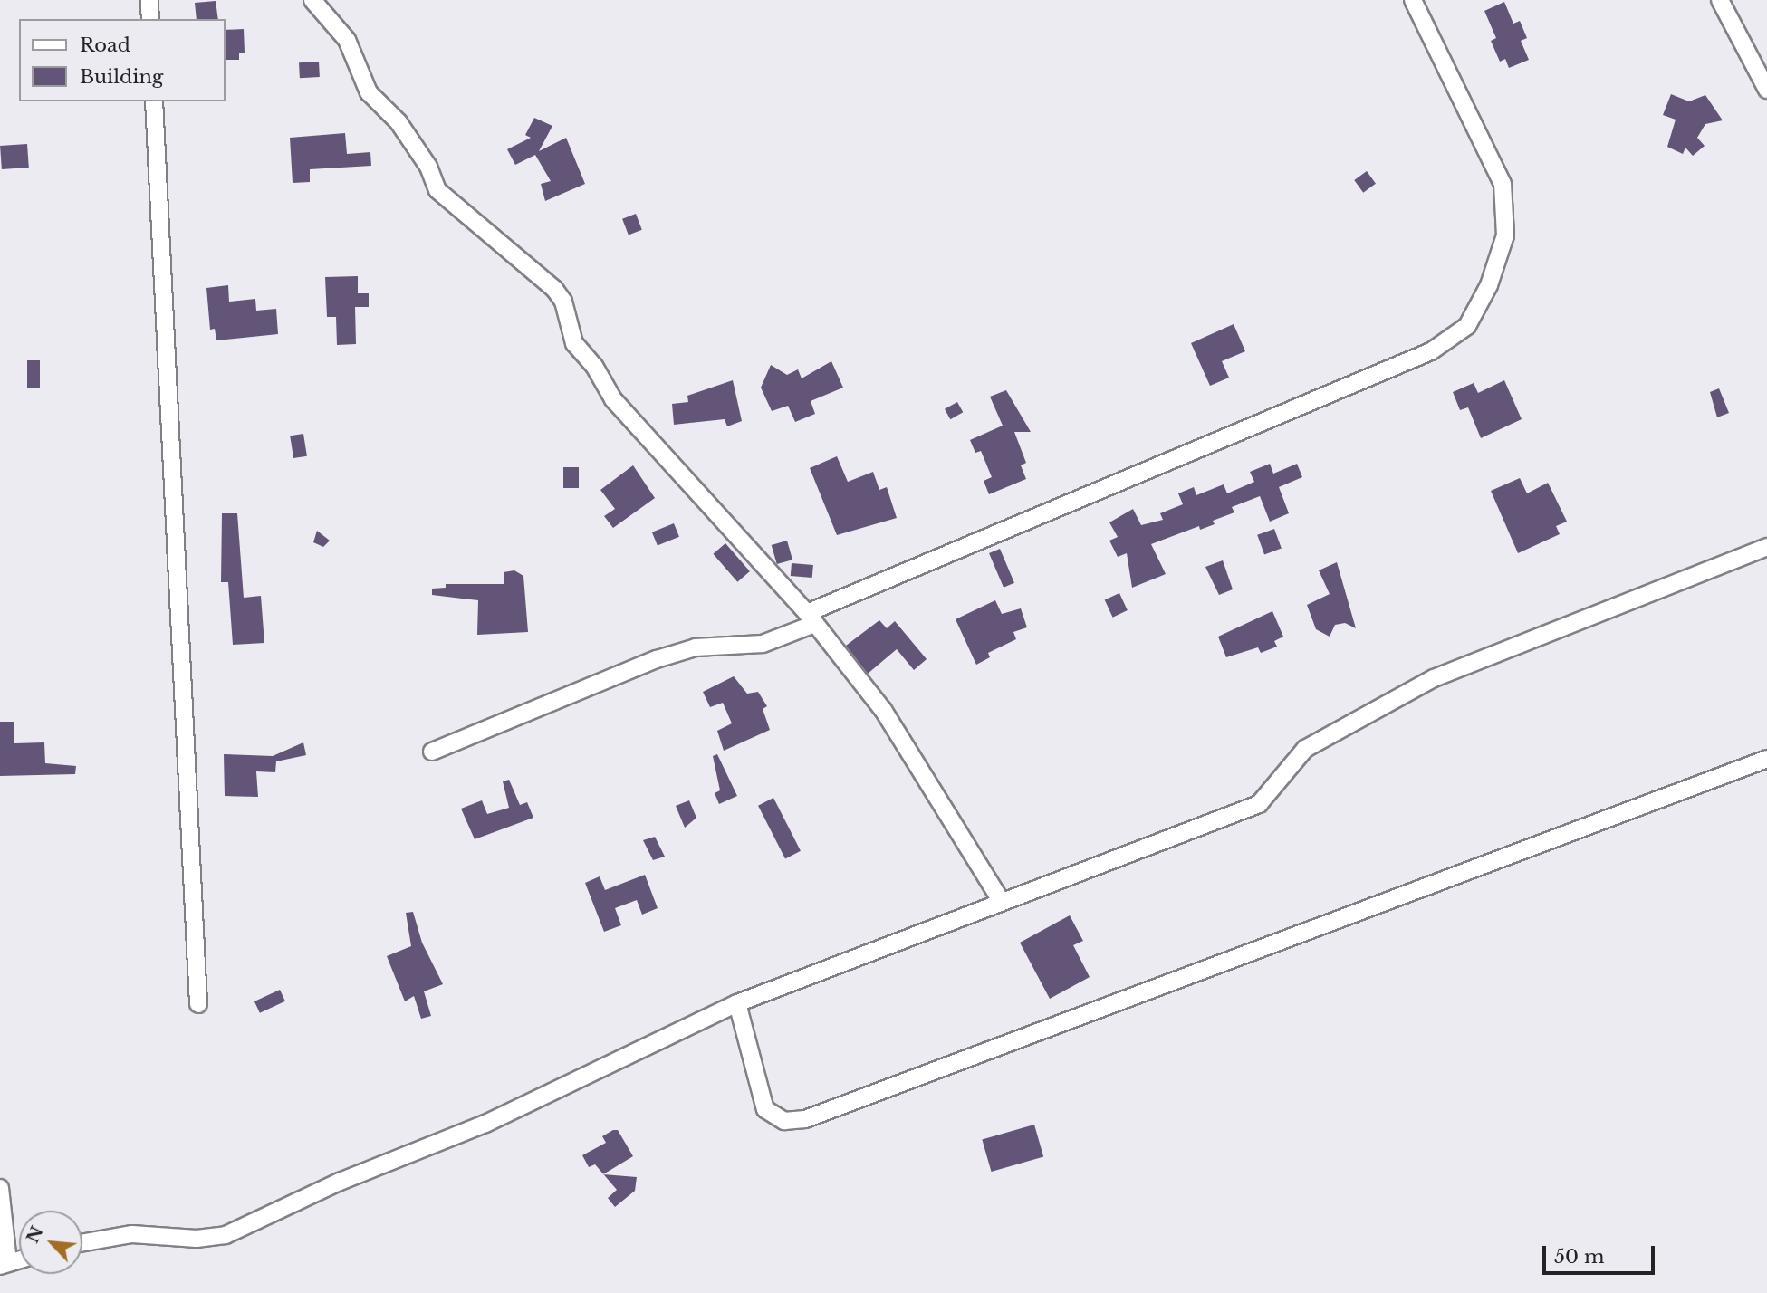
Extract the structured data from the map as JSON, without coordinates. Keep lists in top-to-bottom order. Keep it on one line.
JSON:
{"legend":["Road","Building"],"scale_bar":"50 m","north":"top left"}
